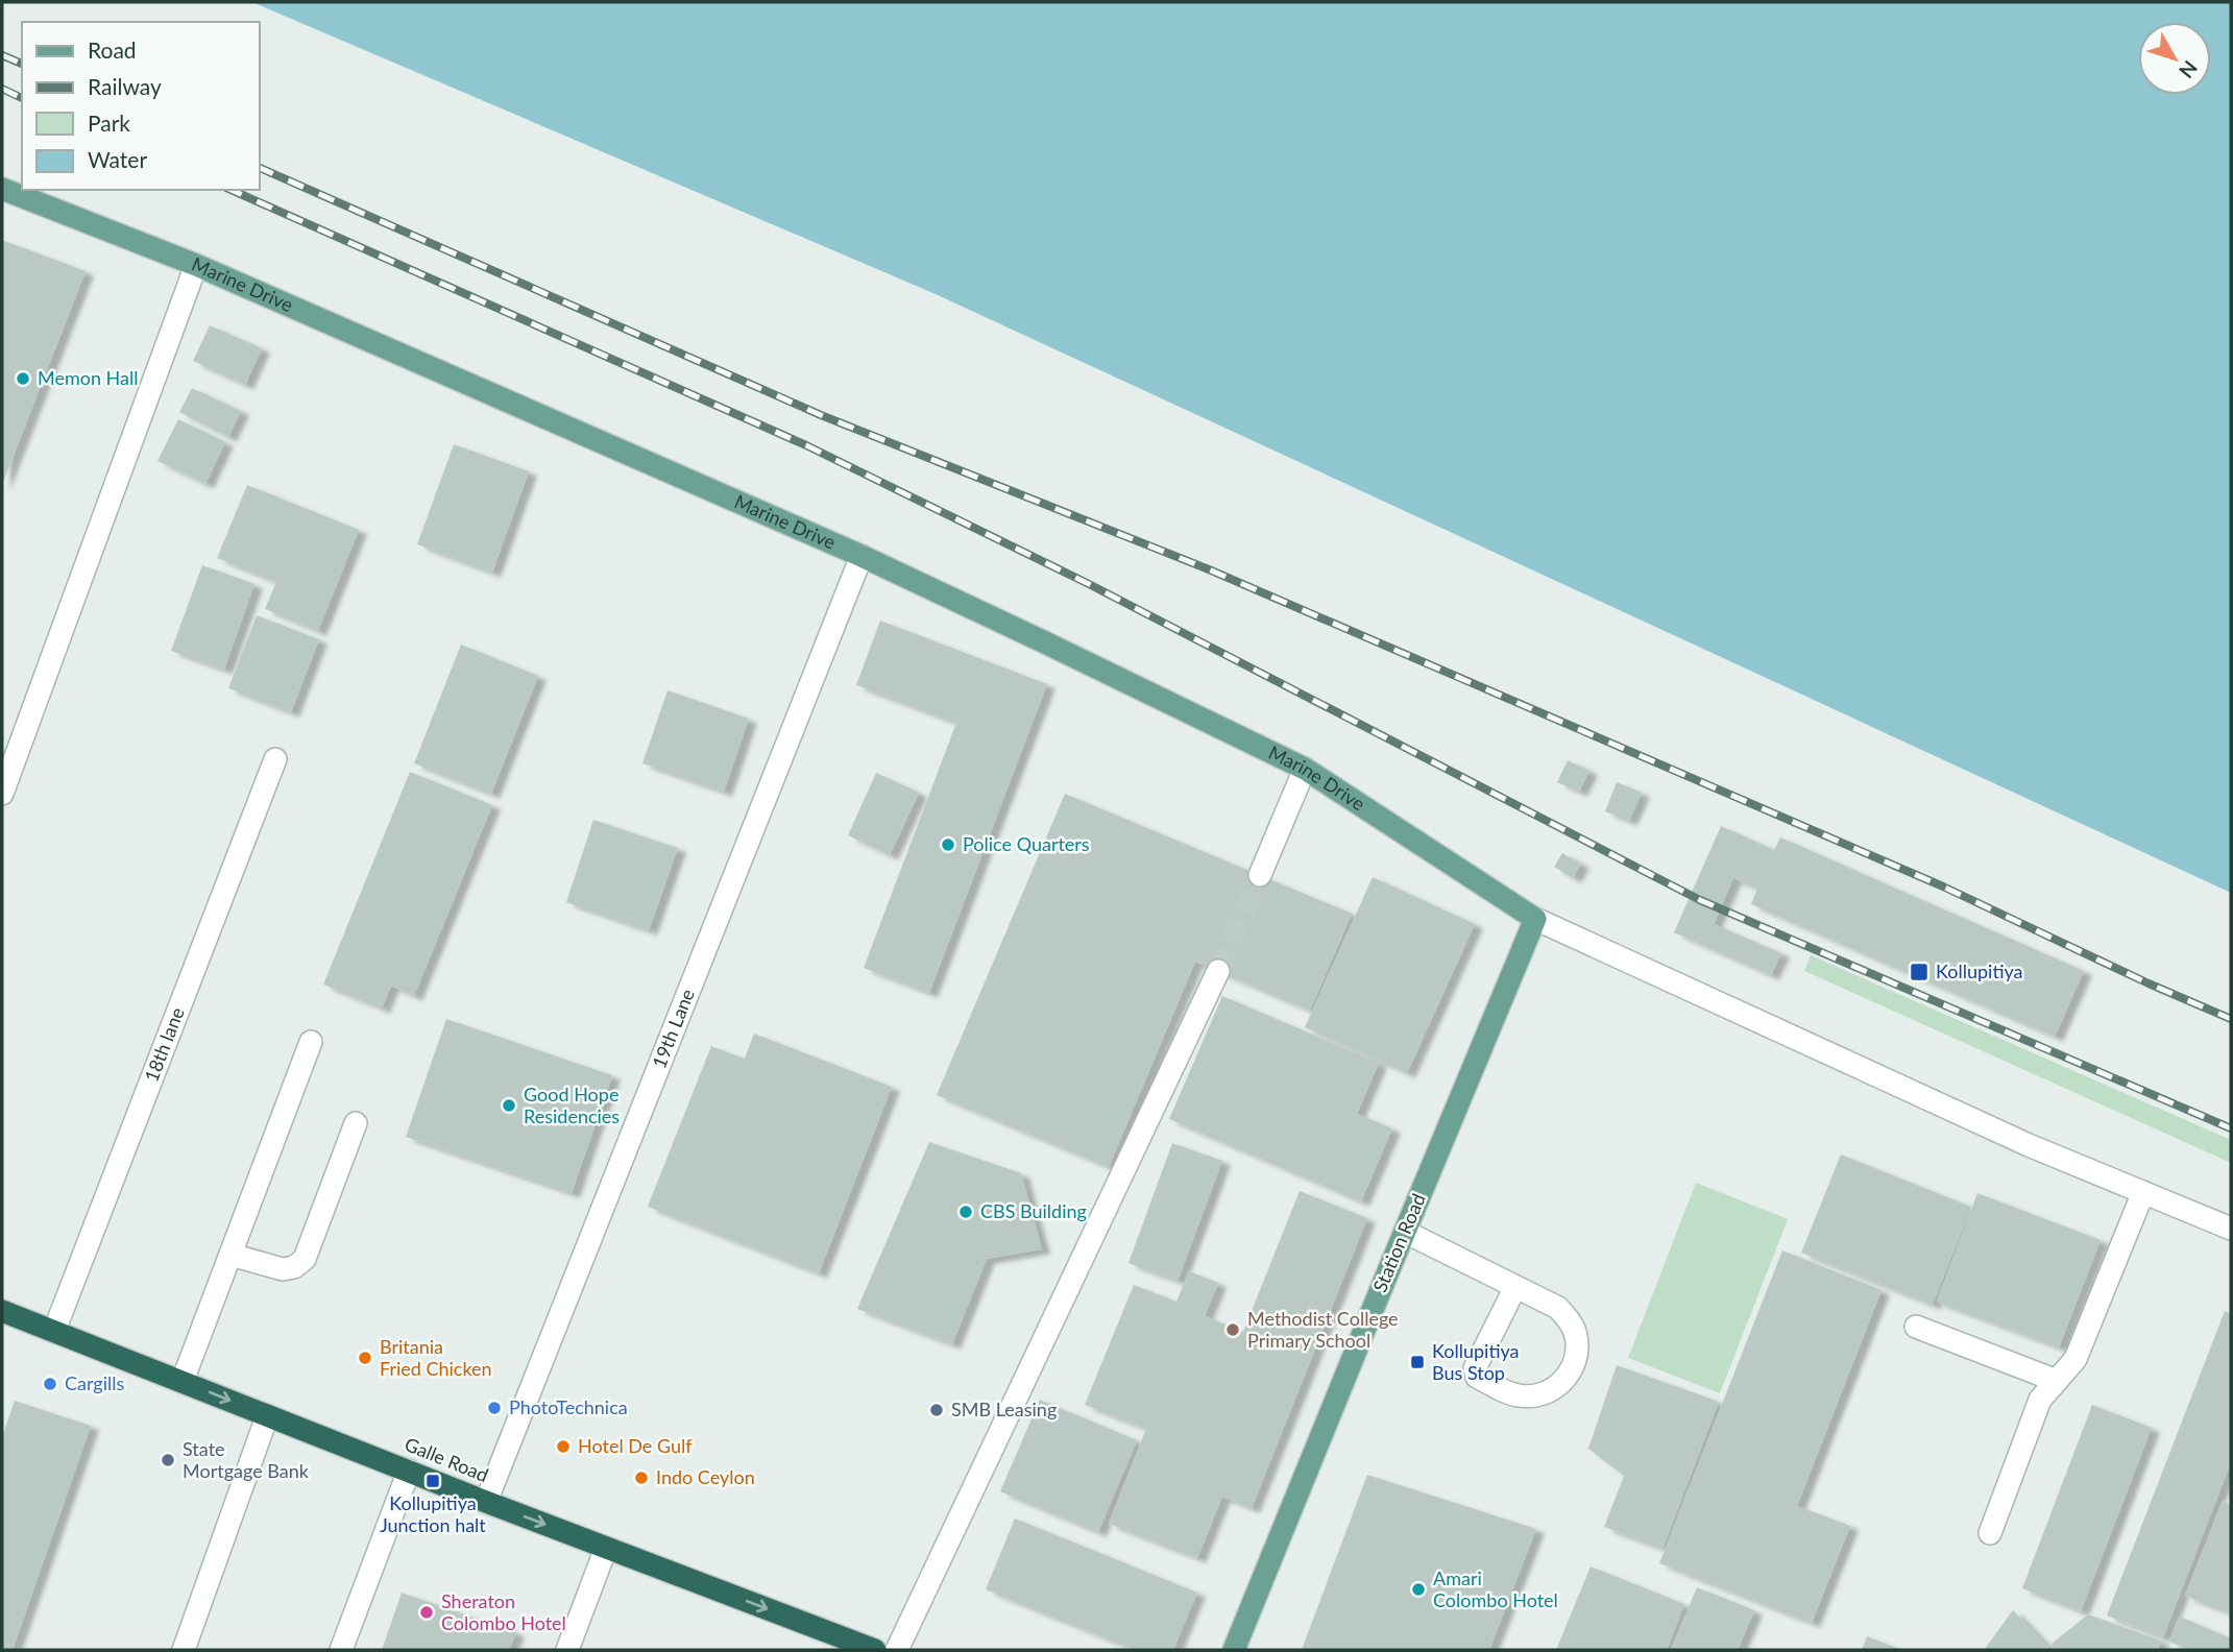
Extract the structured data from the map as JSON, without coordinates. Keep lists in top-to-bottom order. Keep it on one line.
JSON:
{"streets":{"highway":["Galle Road"],"main road":["Marine Drive","Station Road"],"street":["19th Lane","18th lane"]},"crossings":[["Marine Drive","19th Lane"],["Marine Drive","Station Road"],["19th Lane","Galle Road"],["18th lane","Galle Road"]],"one_way":["Galle Road"],"places":{"other":["Memon Hall","Police Quarters","Good Hope Residencies","CBS Building","Methodist College Primary School","Britania Fried Chicken","Cargills","PhotoTechnica","SMB Leasing","Hotel De Gulf","State Mortgage Bank","Indo Ceylon","Amari Colombo Hotel","Sheraton Colombo Hotel"],"transit":["Kollupitiya","Kollupitiya Bus Stop","Kollupitiya Junction halt"]},"legend":["Road","Railway","Park","Water"],"north":"bottom right"}
